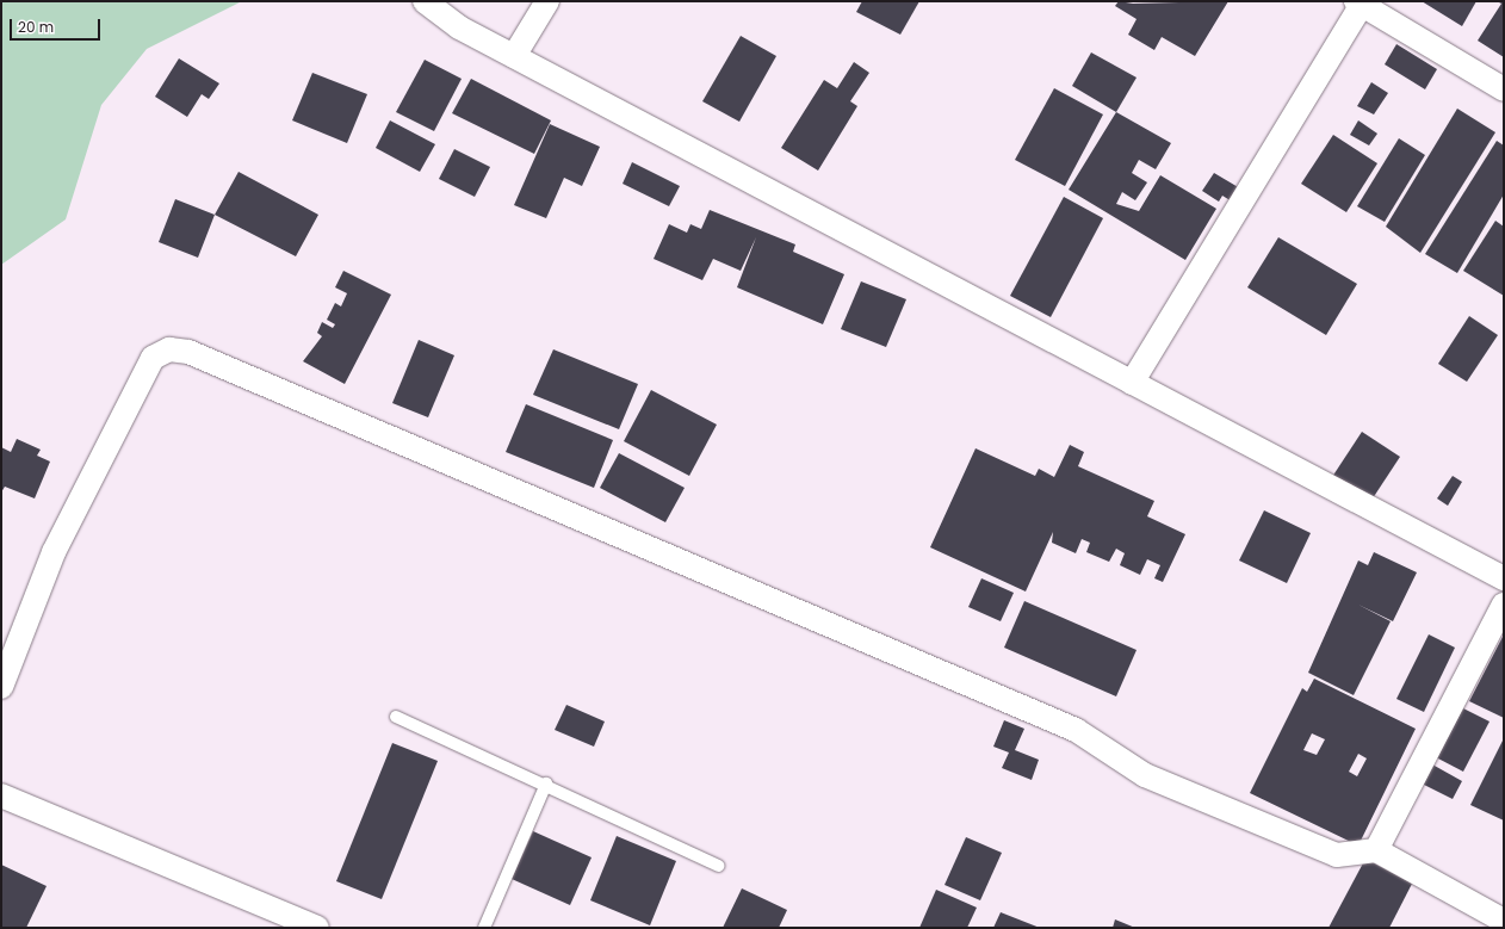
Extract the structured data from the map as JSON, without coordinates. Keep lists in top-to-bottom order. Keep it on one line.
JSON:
{"scale_bar":"20 m"}
